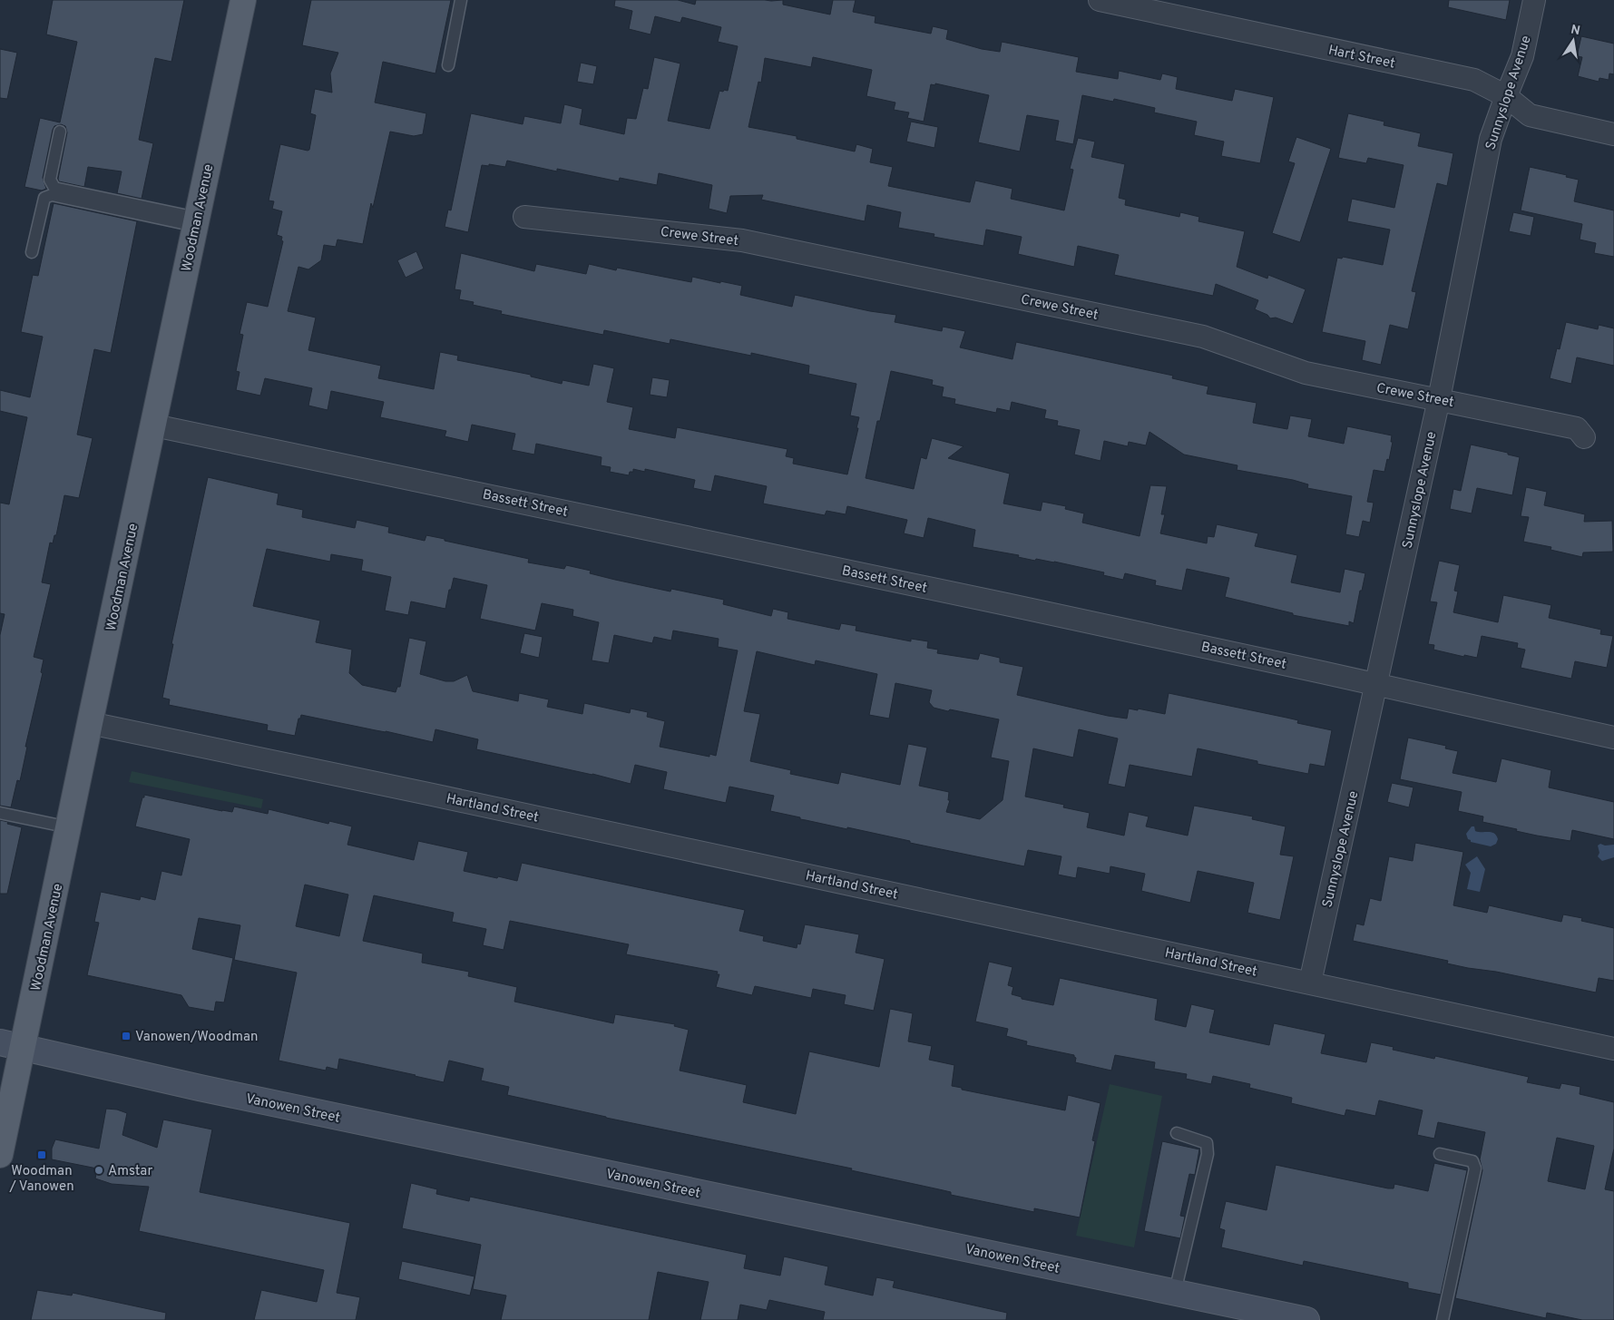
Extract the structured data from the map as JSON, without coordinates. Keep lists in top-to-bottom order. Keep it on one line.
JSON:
{"streets":{"main road":["Woodman Avenue","Vanowen Street"],"street":["Hart Street","Sunnyslope Avenue","Crewe Street","Bassett Street","Hartland Street"]},"crossings":[["Hart Street","Sunnyslope Avenue"],["Sunnyslope Avenue","Crewe Street"],["Sunnyslope Avenue","Bassett Street"],["Sunnyslope Avenue","Hartland Street"],["Woodman Avenue","Bassett Street"],["Woodman Avenue","Hartland Street"],["Woodman Avenue","Vanowen Street"]],"places":{"transit":["Vanowen/Woodman","Woodman / Vanowen"],"other":["Amstar"]},"north":"top"}
